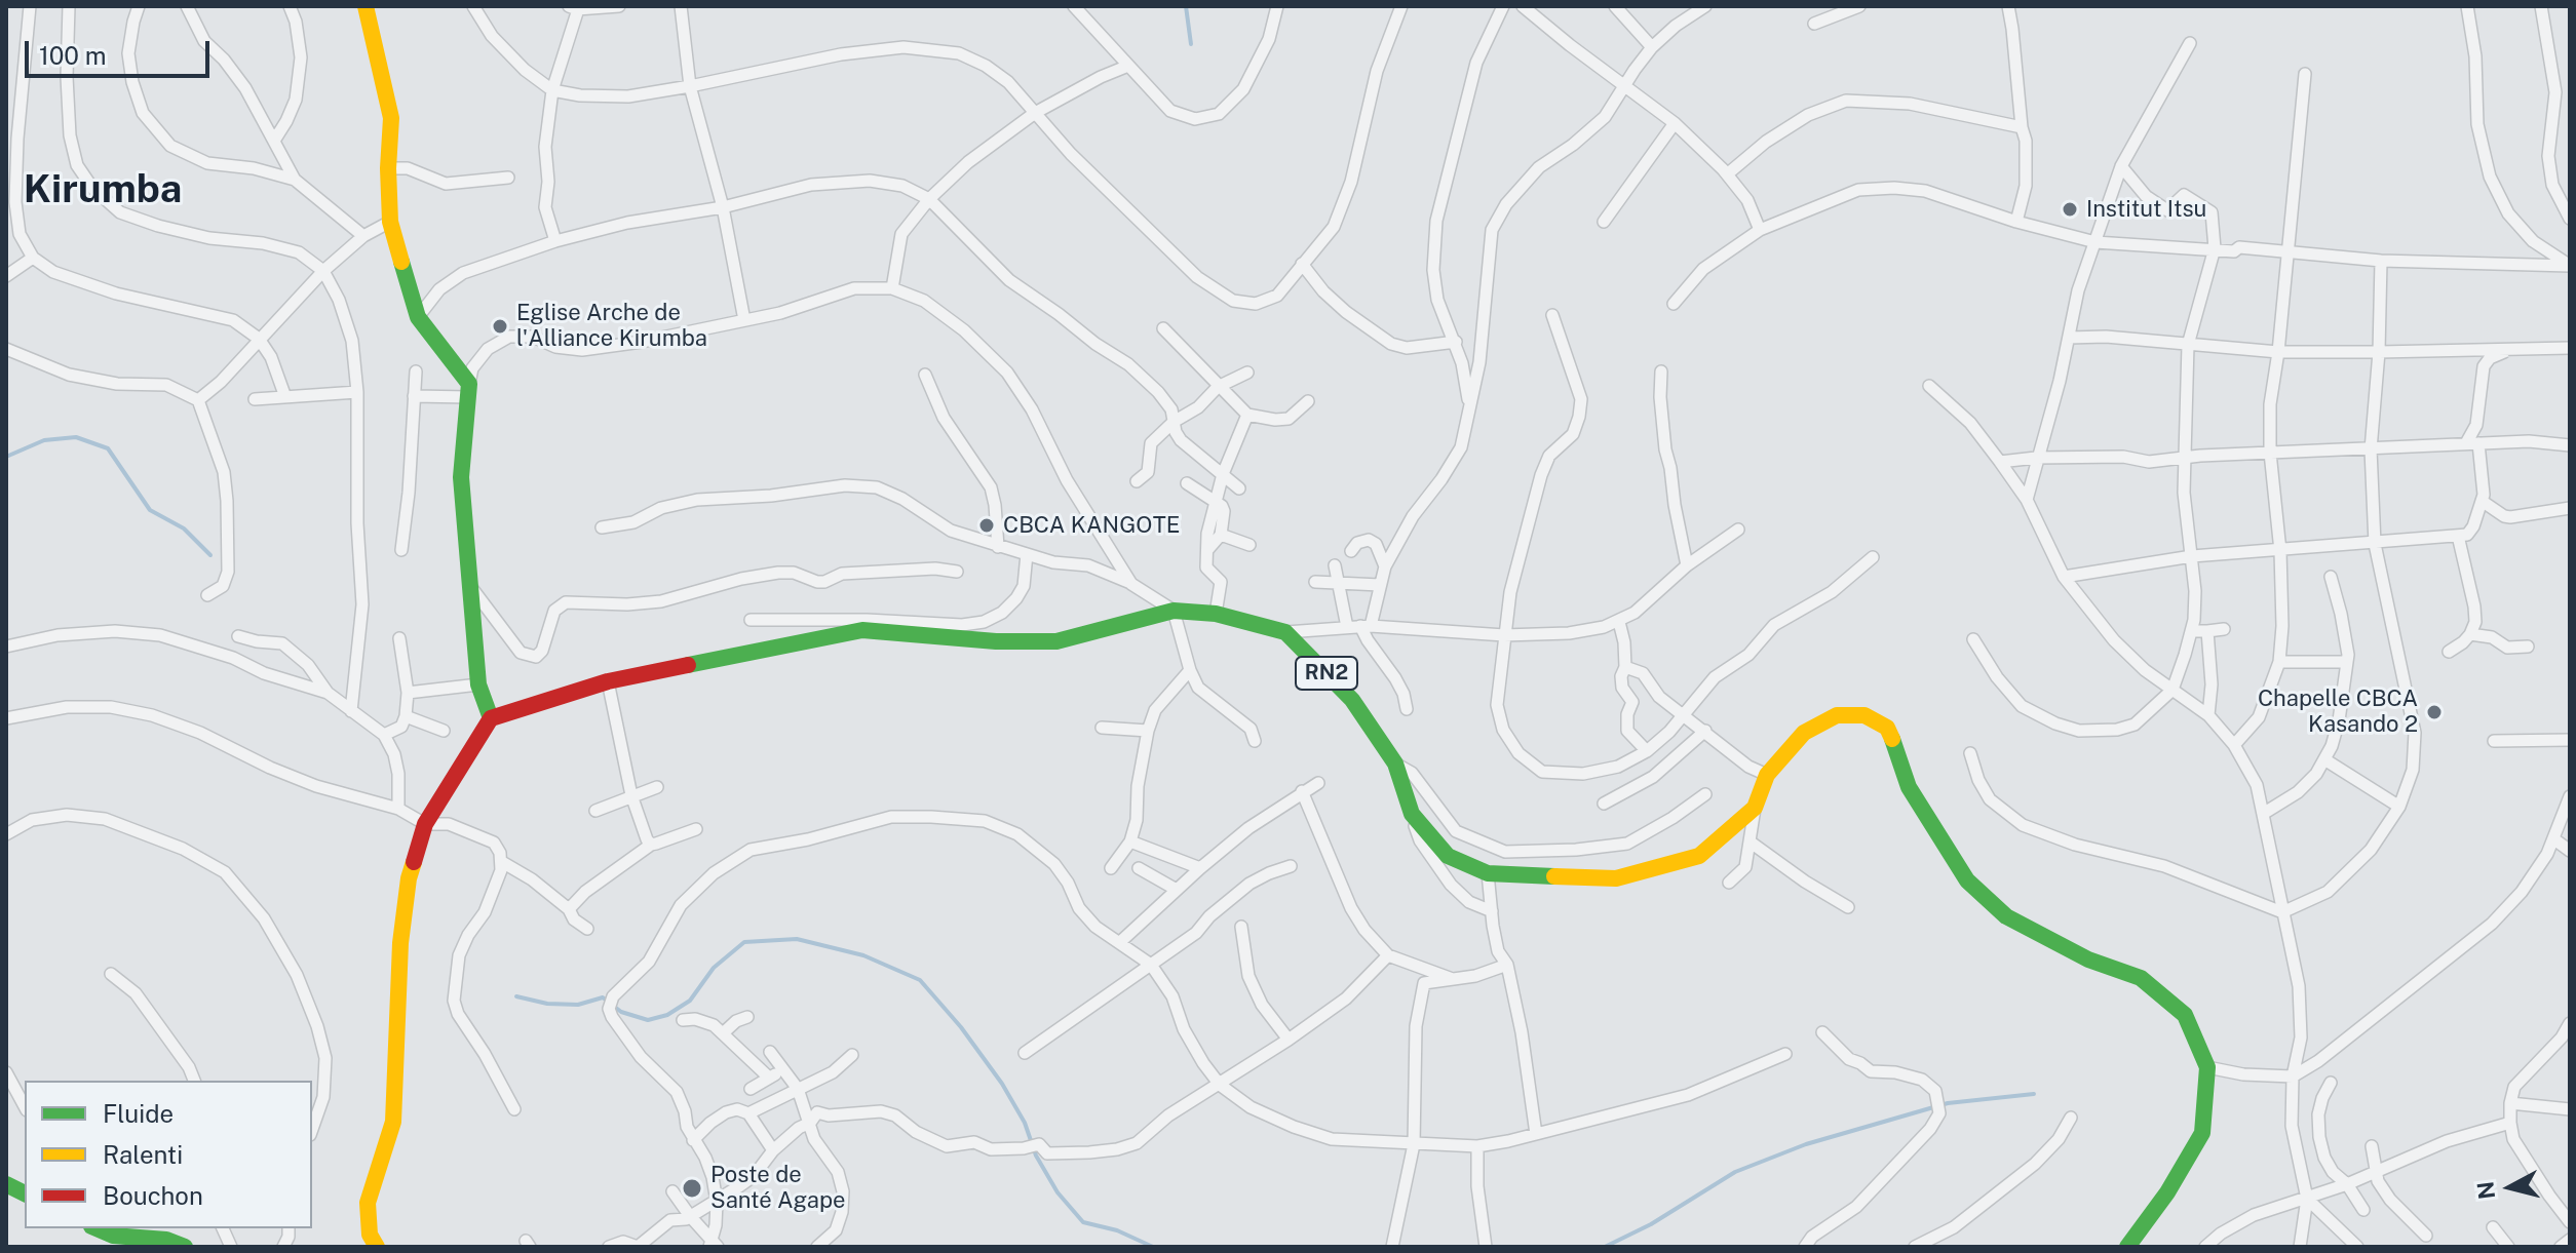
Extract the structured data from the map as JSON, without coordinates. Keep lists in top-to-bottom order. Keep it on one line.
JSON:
{"streets":{"main road":["RN2"]},"districts":["Kirumba"],"places":["Institut Itsu","Eglise Arche de l'Alliance Kirumba","CBCA KANGOTE","Chapelle CBCA Kasando 2","Poste de Santé Agape"],"legend":["Fluide","Ralenti","Bouchon"],"scale_bar":"100 m","north":"left"}
